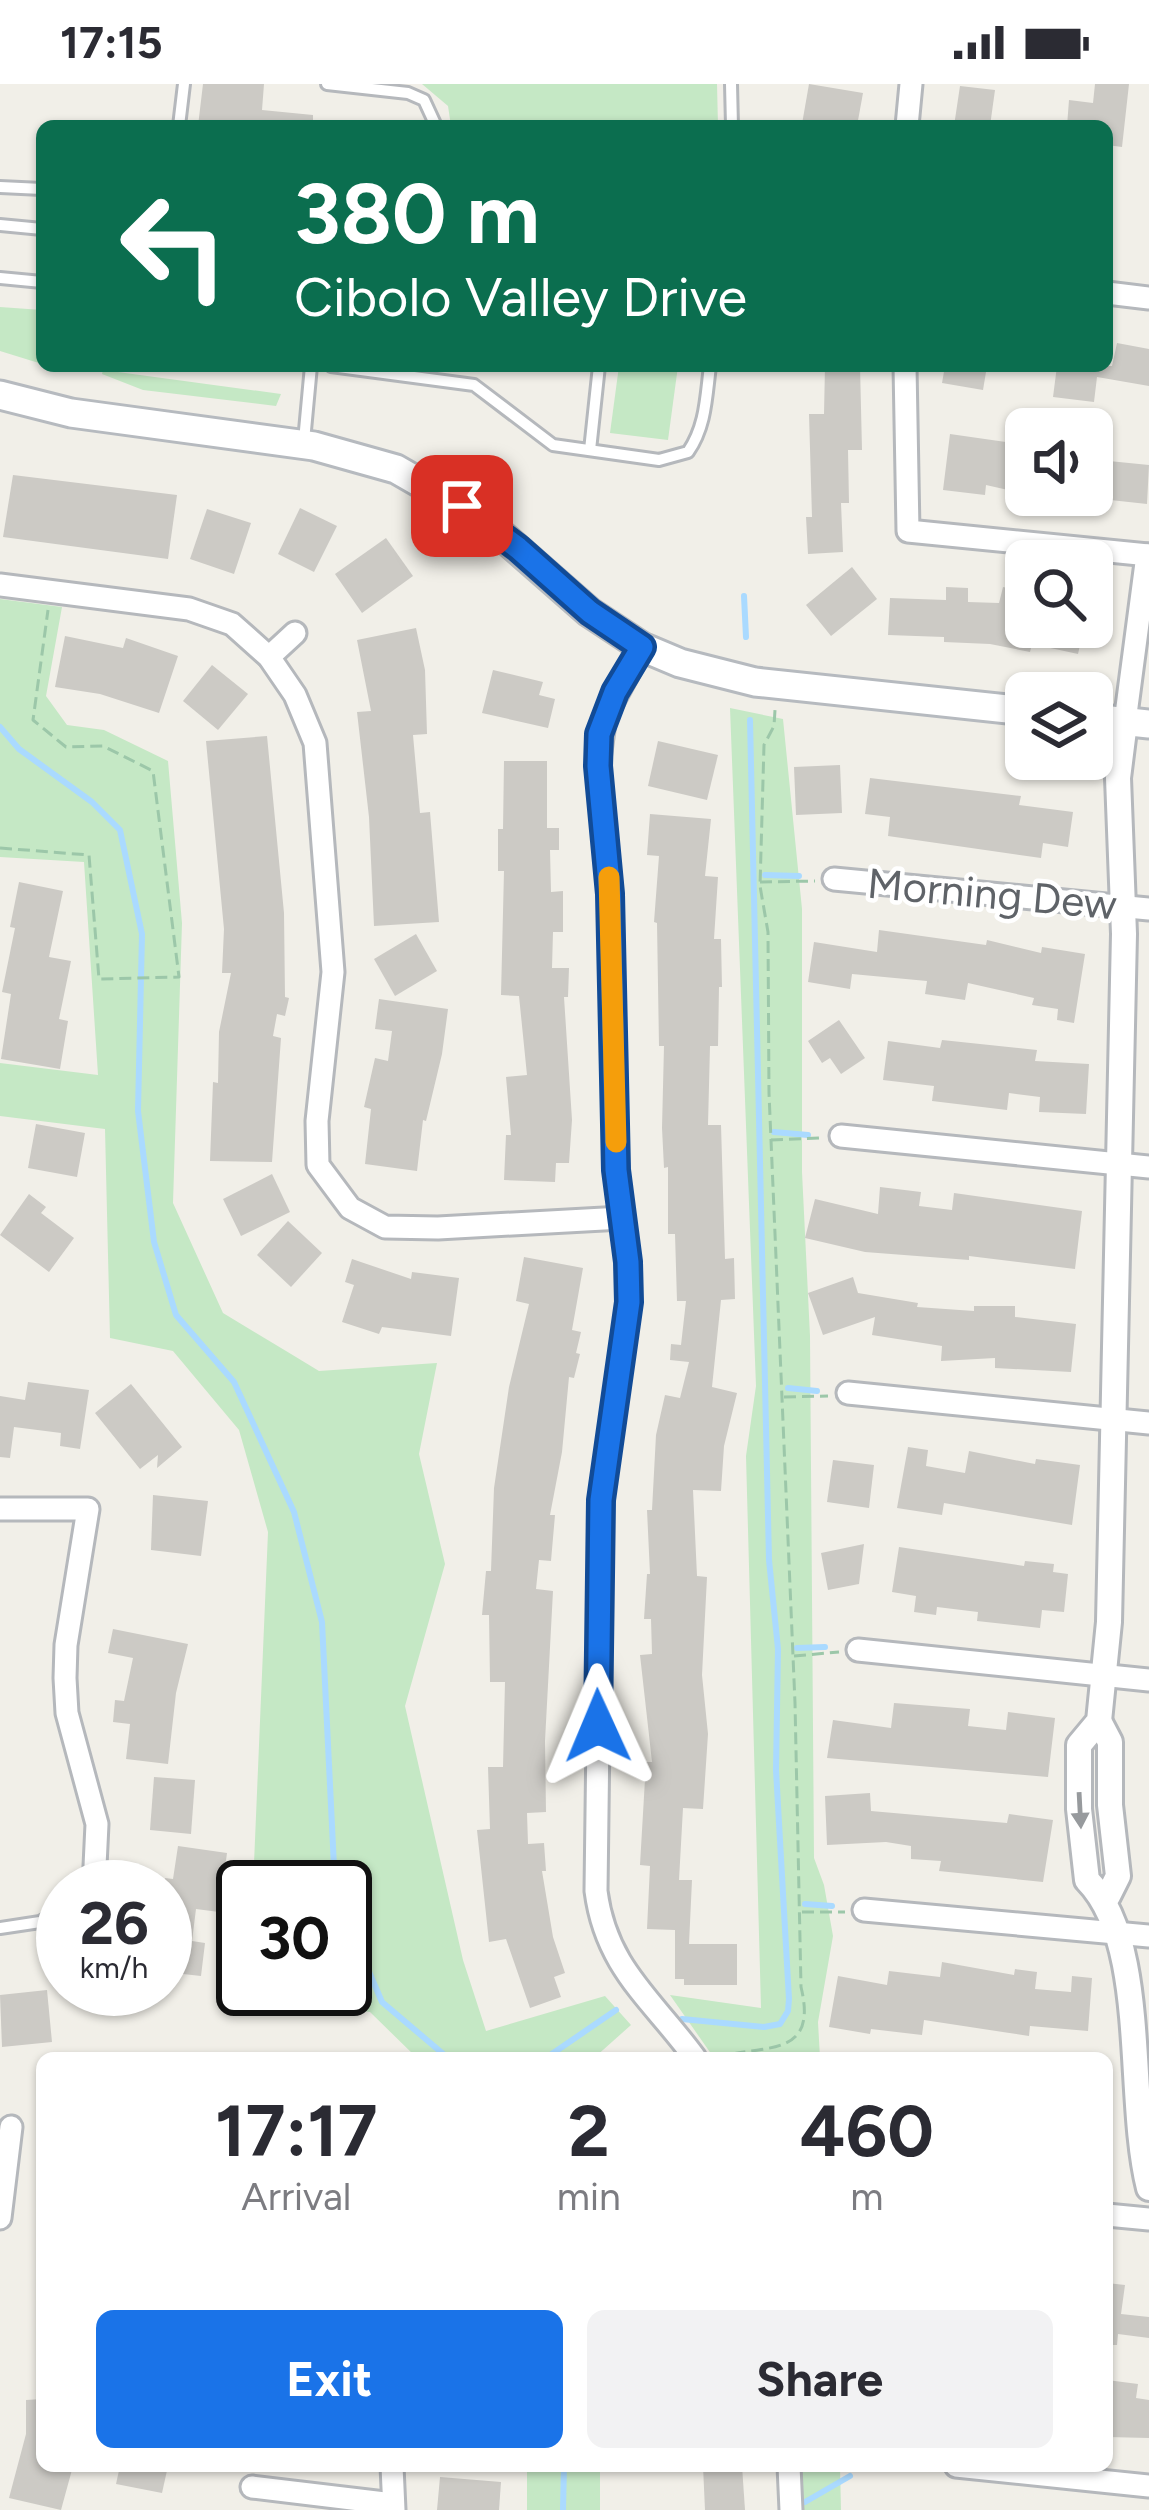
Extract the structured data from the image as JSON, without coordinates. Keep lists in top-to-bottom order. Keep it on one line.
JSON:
{"streets":{"street":["Morning Dew"]},"page":{"status":"17:15","turn":["380 m","Cibolo Valley Drive"],"speed":"26 km/h","limit":"30","eta":["17:17","Arrival","2","min","460","m"],"buttons":["Exit","Share"]}}
